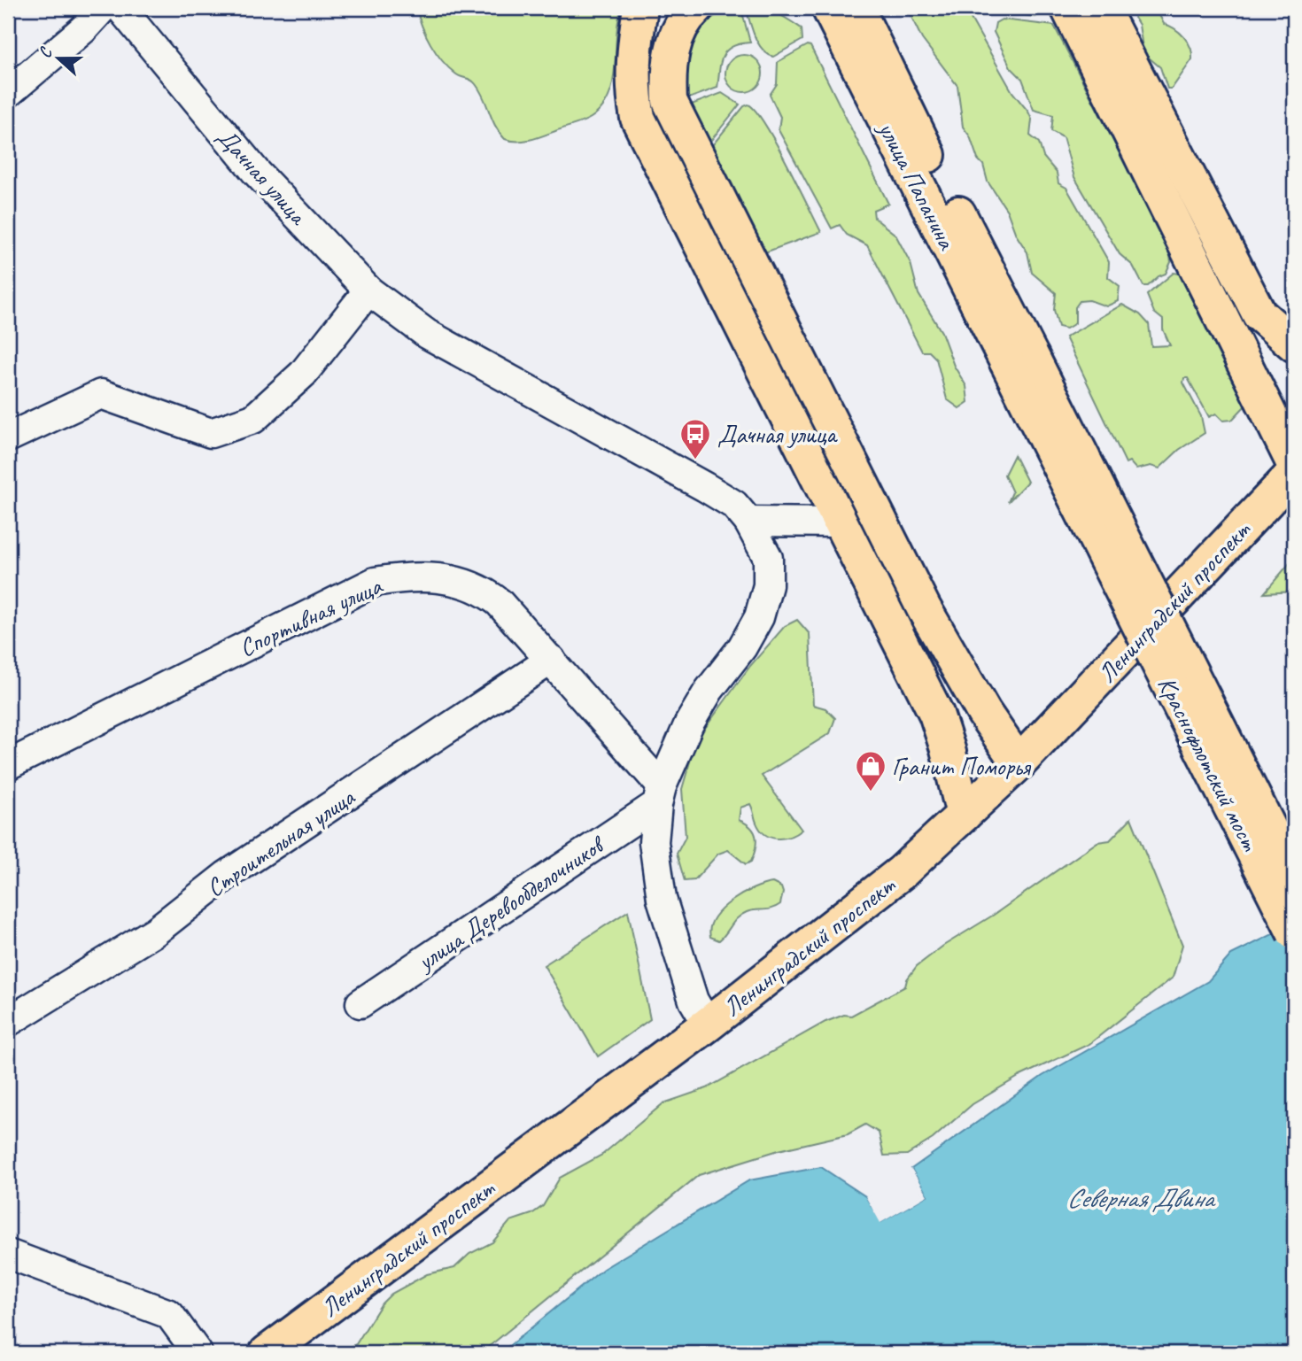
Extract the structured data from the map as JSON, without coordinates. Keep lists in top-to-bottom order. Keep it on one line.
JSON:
{"streets":{"main road":["улица Папанина","Ленинградский проспект","Краснофлотский мост"],"street":["Дачная улица","Спортивная улица","Строительная улица","улица Деревообделочников"]},"crossings":[["Дачная улица","Ленинградский проспект"],["Дачная улица","Спортивная улица"],["Дачная улица","улица Деревообделочников"],["улица Папанина","Краснофлотский мост"],["Спортивная улица","Строительная улица"],["Спортивная улица","улица Деревообделочников"]],"water":["Северная Двина"],"places":{"bus stop":["Дачная улица"],"shop":["Гранит Поморья"]},"north":"left"}
